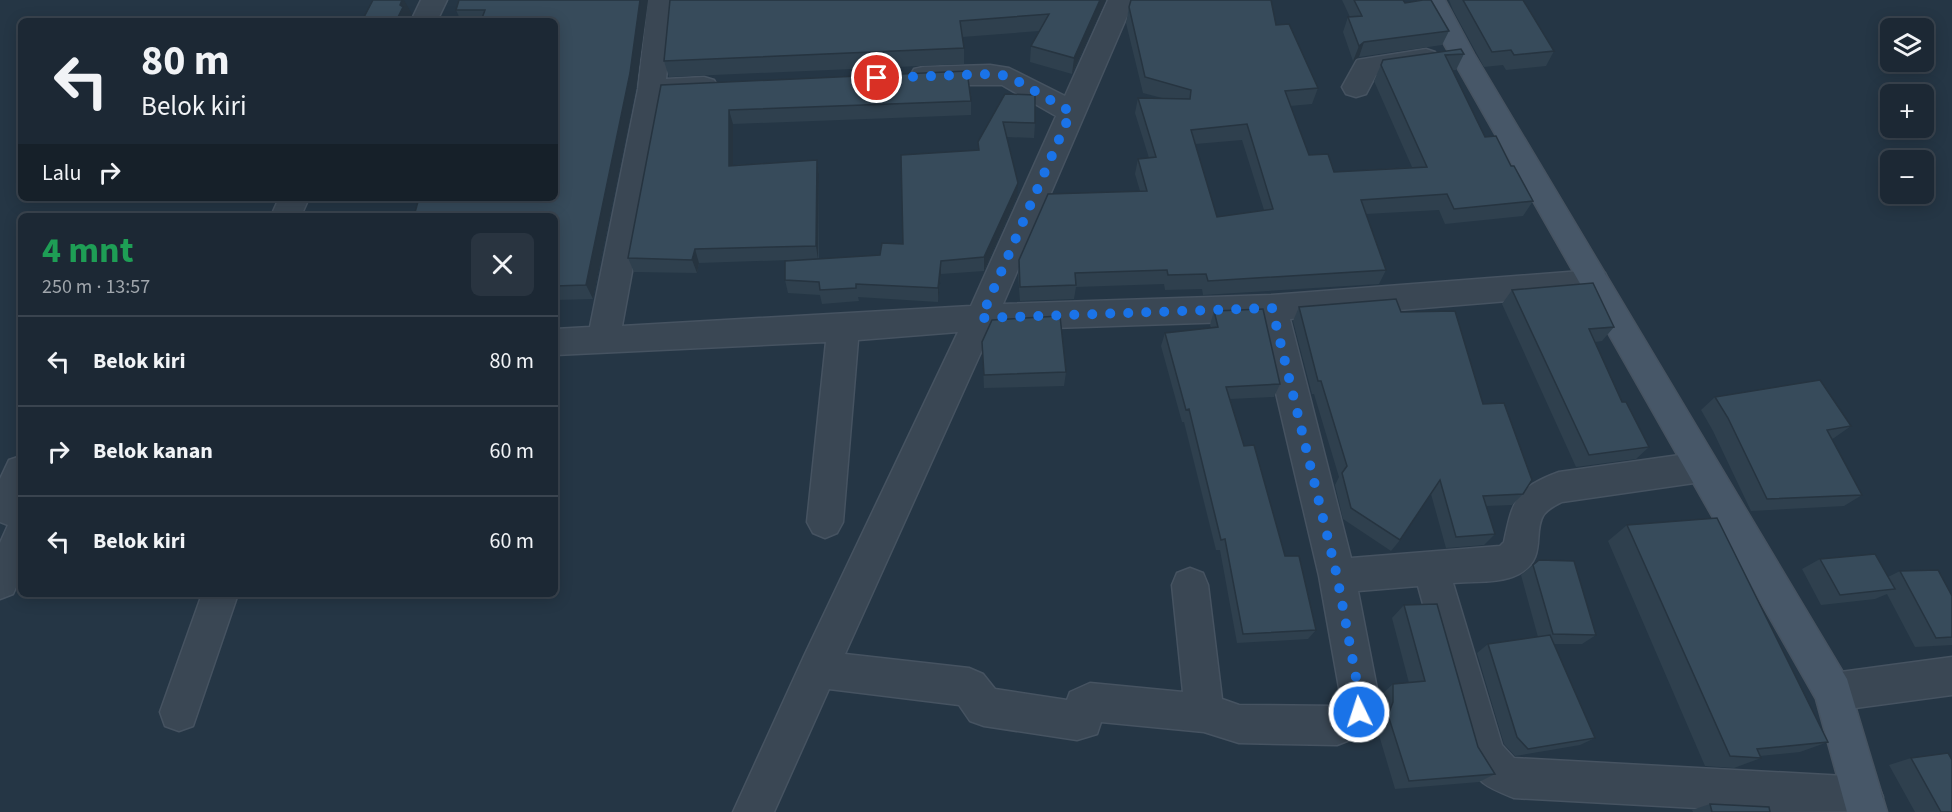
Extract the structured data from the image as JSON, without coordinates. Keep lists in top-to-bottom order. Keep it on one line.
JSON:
{"page":{"map_buttons":["+","−"],"turn":["80 m","Belok kiri"],"then":"Lalu","heading":["4 mnt","250 m · 13:57"],"list":[{"name":"Belok kiri","value":"80 m"},{"name":"Belok kanan","value":"60 m"},{"name":"Belok kiri","value":"60 m"}]}}
